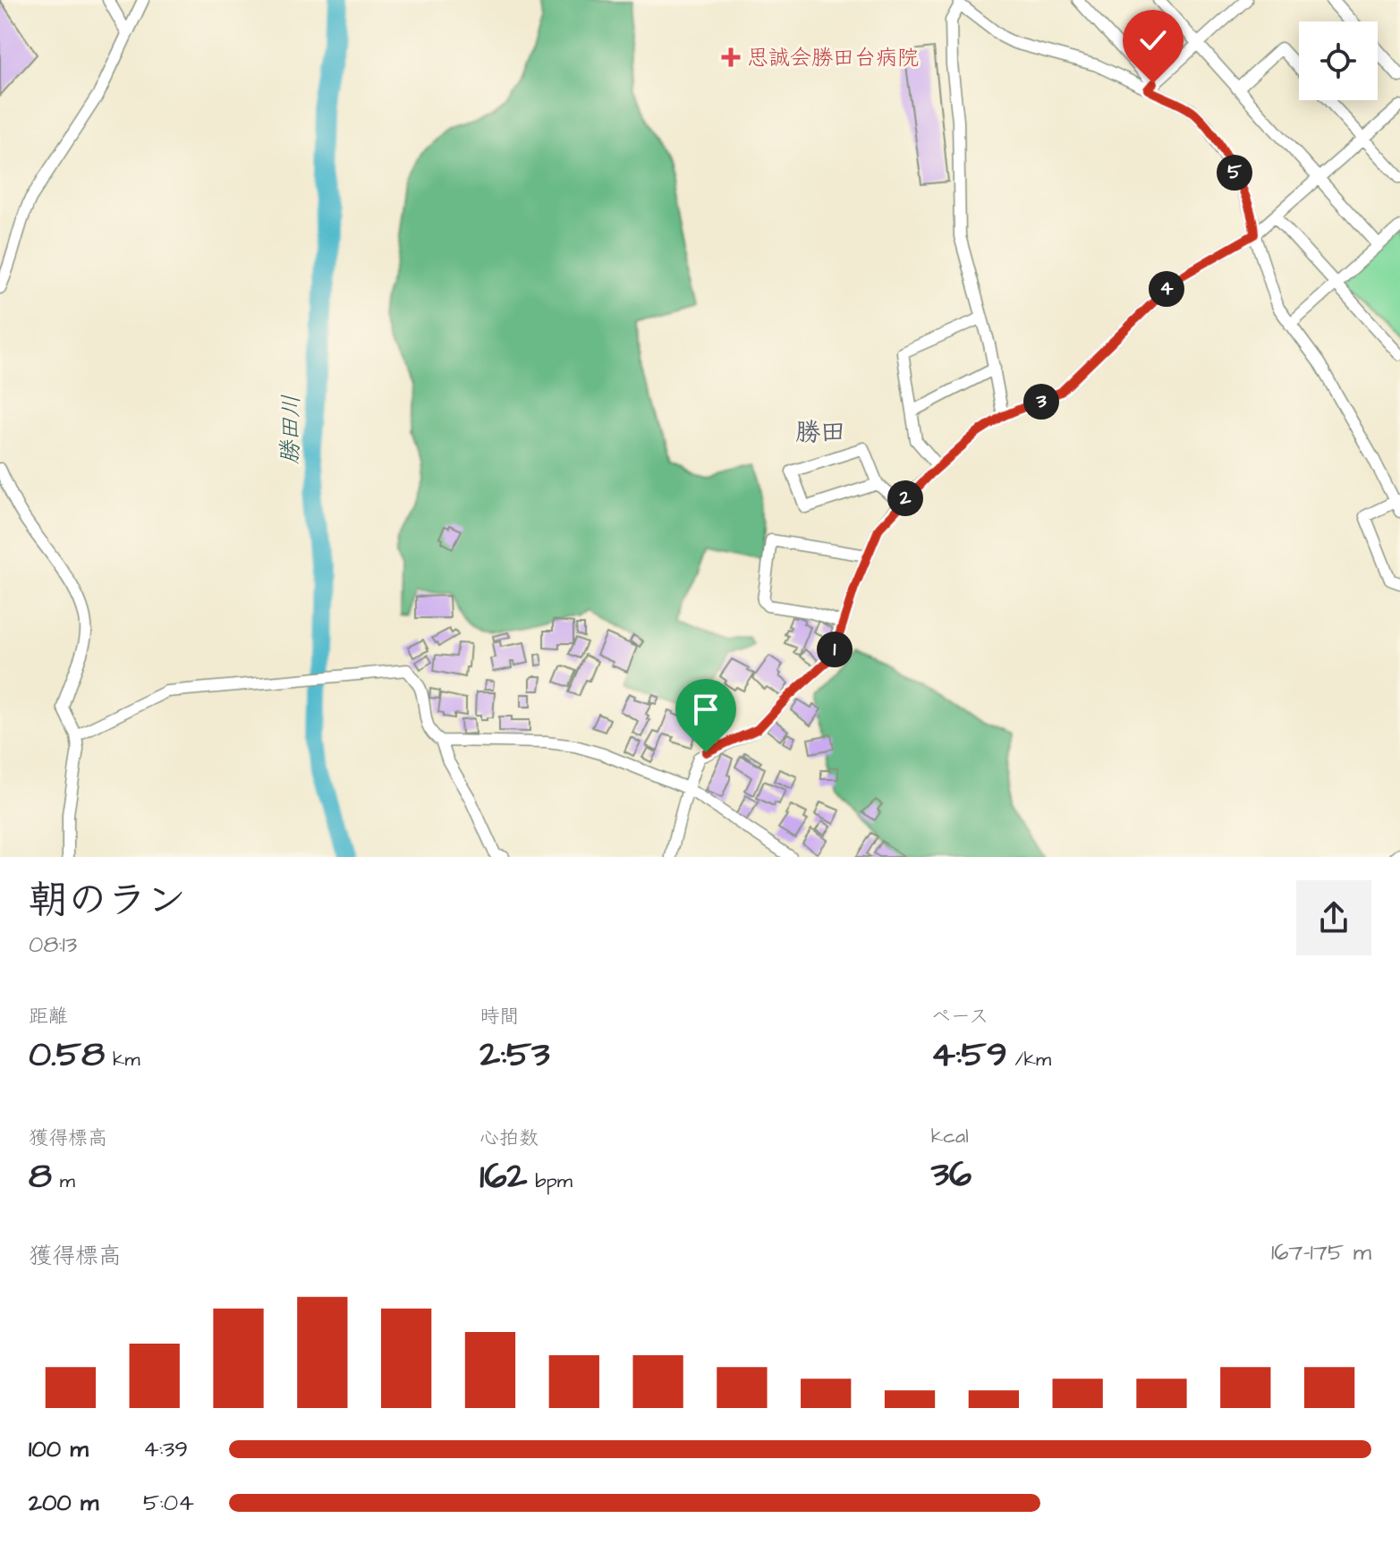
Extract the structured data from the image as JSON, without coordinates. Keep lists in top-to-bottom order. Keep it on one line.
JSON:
{"districts":["勝田"],"water":["勝田川"],"places":{"health":["思誠会勝田台病院"]},"page":{"pins":["5","4","3","2","1"],"heading":["朝のラン","08:13"],"stats":[["距離","0.58 km"],["時間","2:53"],["ペース","4:59 /km"],["獲得標高","8 m"],["心拍数","162 bpm"],["kcal","36"]],"chart":["獲得標高","167–175 m"],"list":[{"name":"100 m","note":"4:39"},{"name":"200 m","note":"5:04"}]}}
